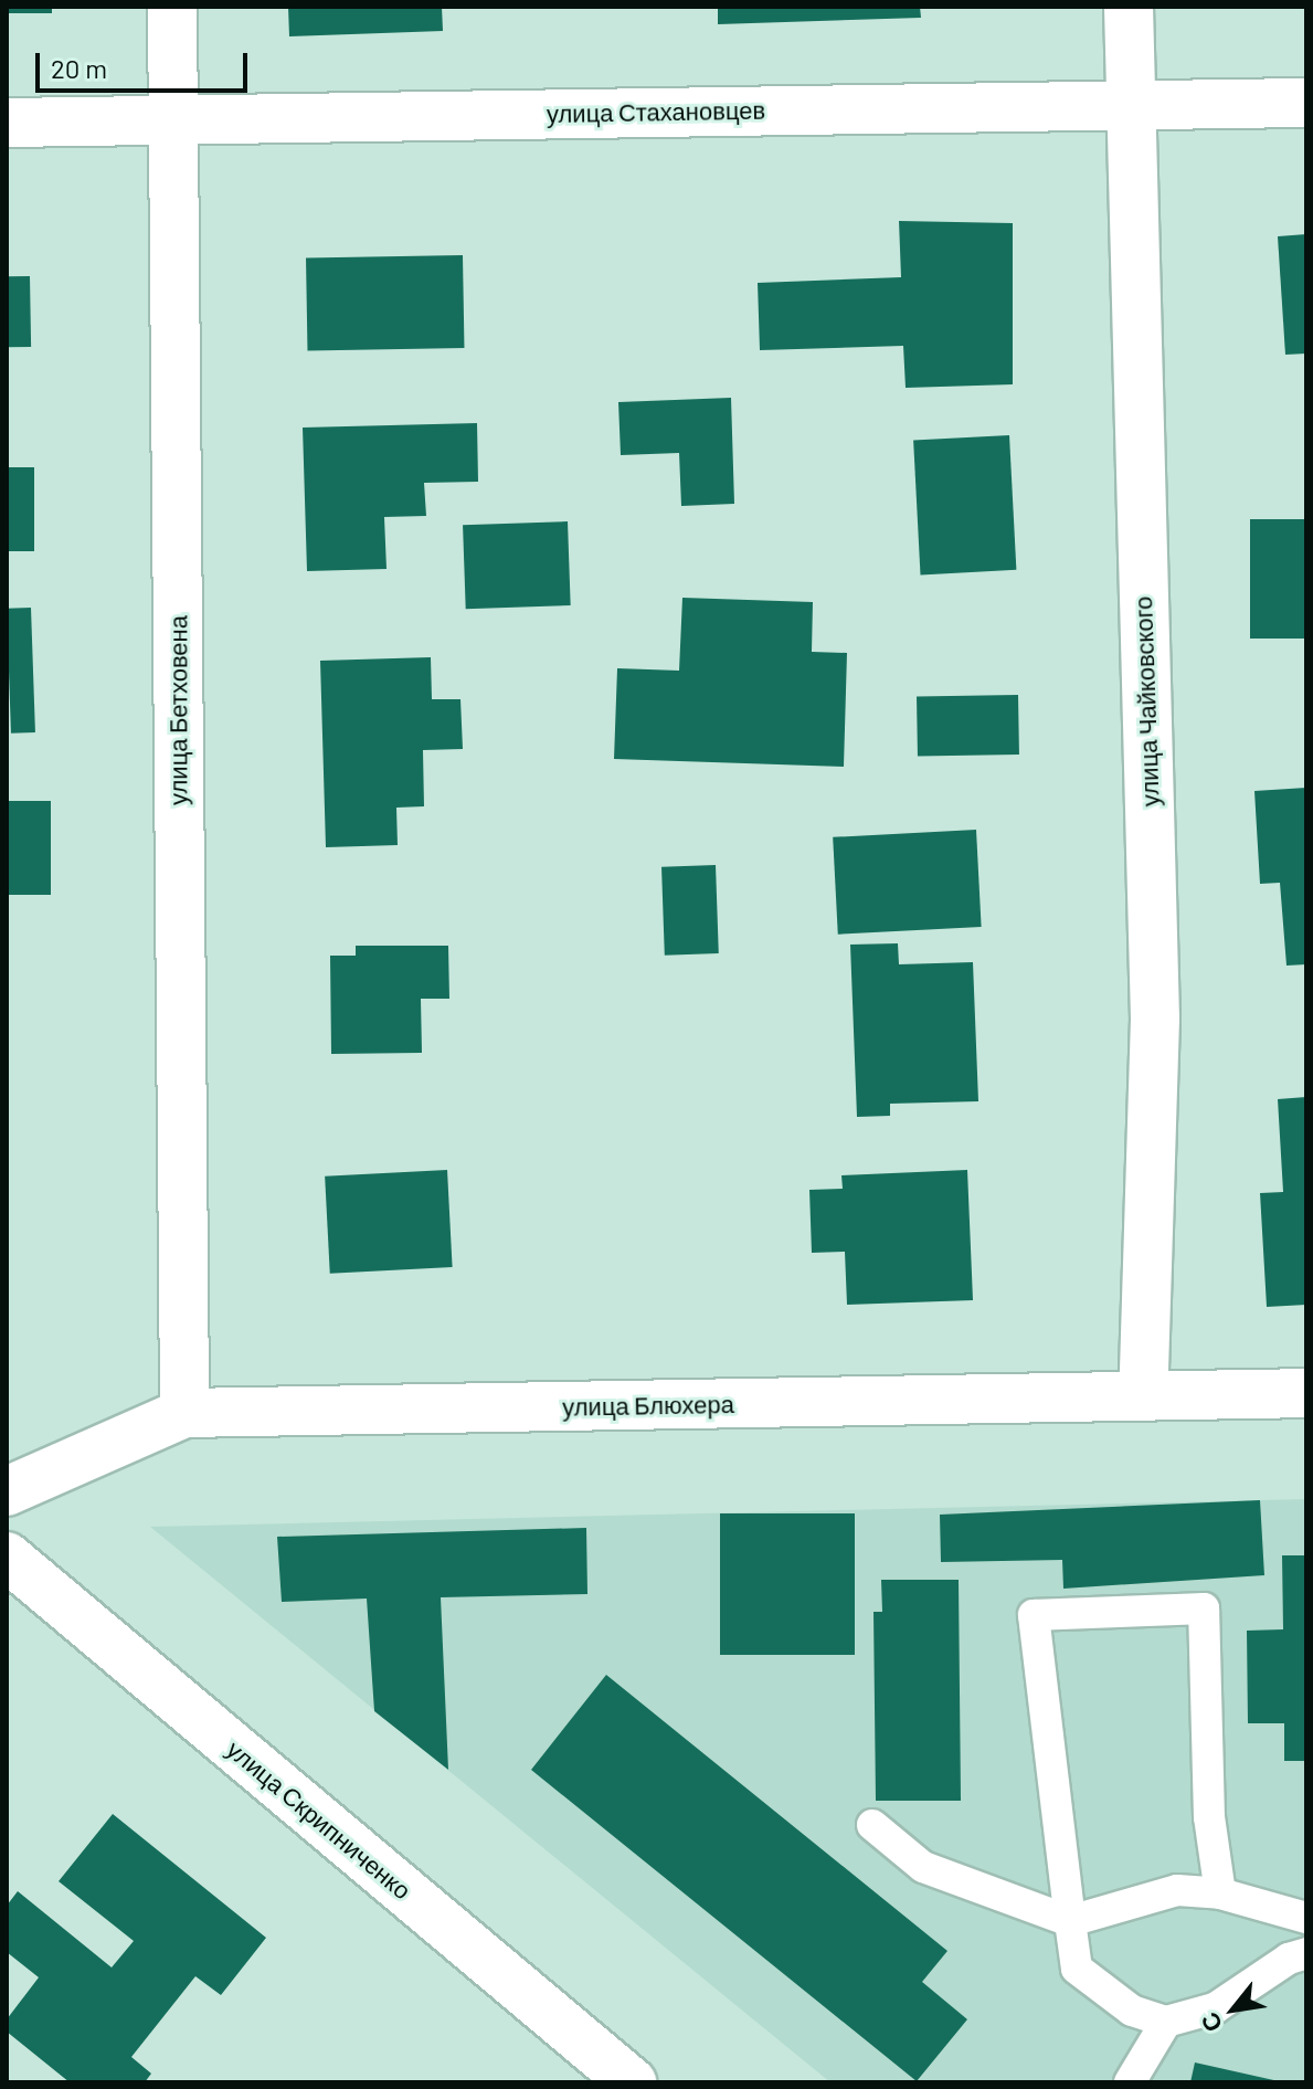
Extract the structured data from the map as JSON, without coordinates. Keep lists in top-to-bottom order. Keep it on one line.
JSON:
{"streets":{"street":["улица Стахановцев","улица Чайковского","улица Бетховена","улица Блюхера","улица Скрипниченко"]},"crossings":[["улица Стахановцев","улица Чайковского"],["улица Стахановцев","улица Бетховена"],["улица Чайковского","улица Блюхера"],["улица Бетховена","улица Блюхера"]],"scale_bar":"20 m","north":"bottom left"}
